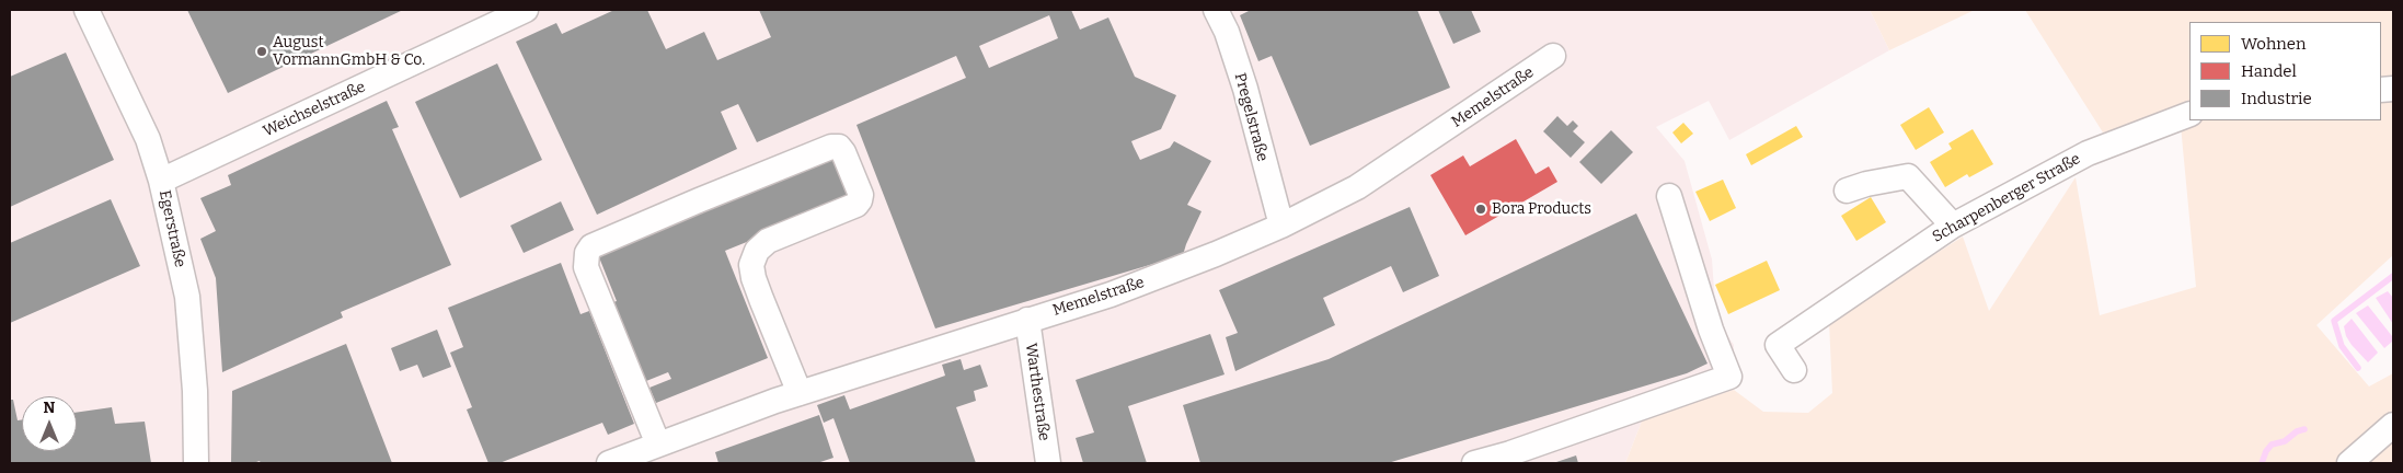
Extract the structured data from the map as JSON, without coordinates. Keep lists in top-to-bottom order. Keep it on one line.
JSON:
{"streets":{"street":["Memelstraße","Weichselstraße","Pregelstraße","Scharpenberger Straße","Egerstraße","Warthestraße"]},"crossings":[["Memelstraße","Pregelstraße"],["Memelstraße","Warthestraße"],["Weichselstraße","Egerstraße"]],"places":["August VormannGmbH & Co.","Bora Products"],"legend":["Wohnen","Handel","Industrie"],"north":"top"}
